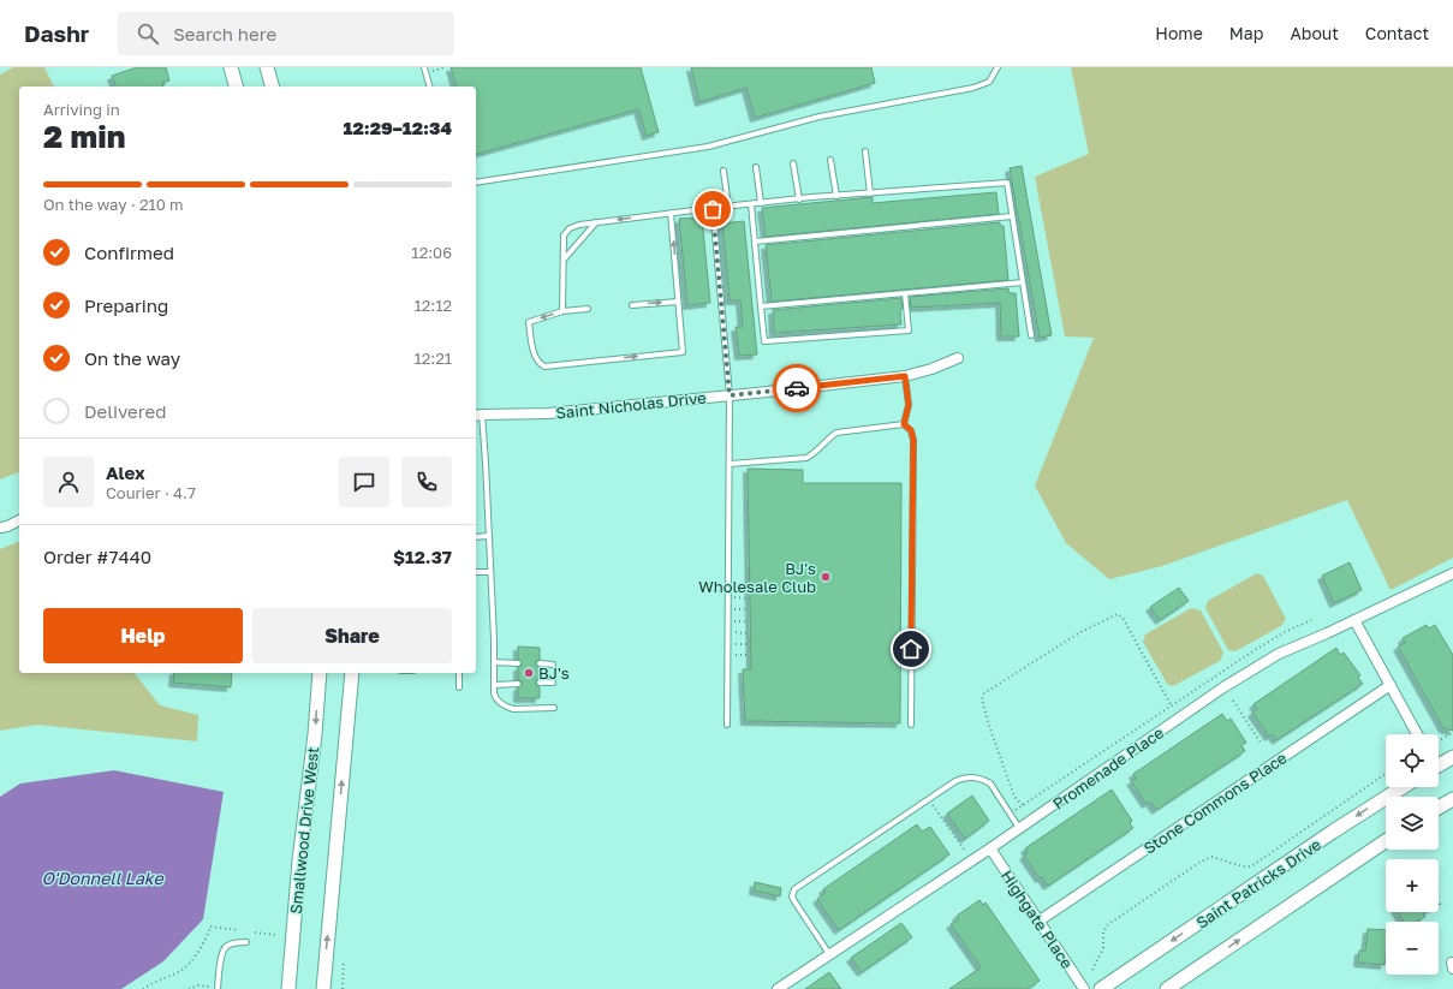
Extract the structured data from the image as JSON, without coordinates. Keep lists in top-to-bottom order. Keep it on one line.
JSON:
{"streets":{"main road":["Smallwood Drive West","Saint Patricks Drive"],"street":["Saint Nicholas Drive","Promenade Place","Stone Commons Place","Highgate Place"]},"crossings":[["Promenade Place","Highgate Place"],["Stone Commons Place","Highgate Place"]],"water":["O'Donnell Lake"],"places":["BJ's Wholesale Club","BJ's"],"page":{"header":"Dashr","search":"Search here","nav":["Home","Map","About","Contact"],"heading":["2 min","Arriving in","12:29–12:34"],"panel":["Alex","Courier · 4.7","Order #7440","$12.37"],"bar":"On the way · 210 m","list":[["Confirmed","12:06"],["Preparing","12:12"],["On the way","12:21"],"Delivered"],"buttons":["Help","Share"],"map_buttons":["+","−"]}}
